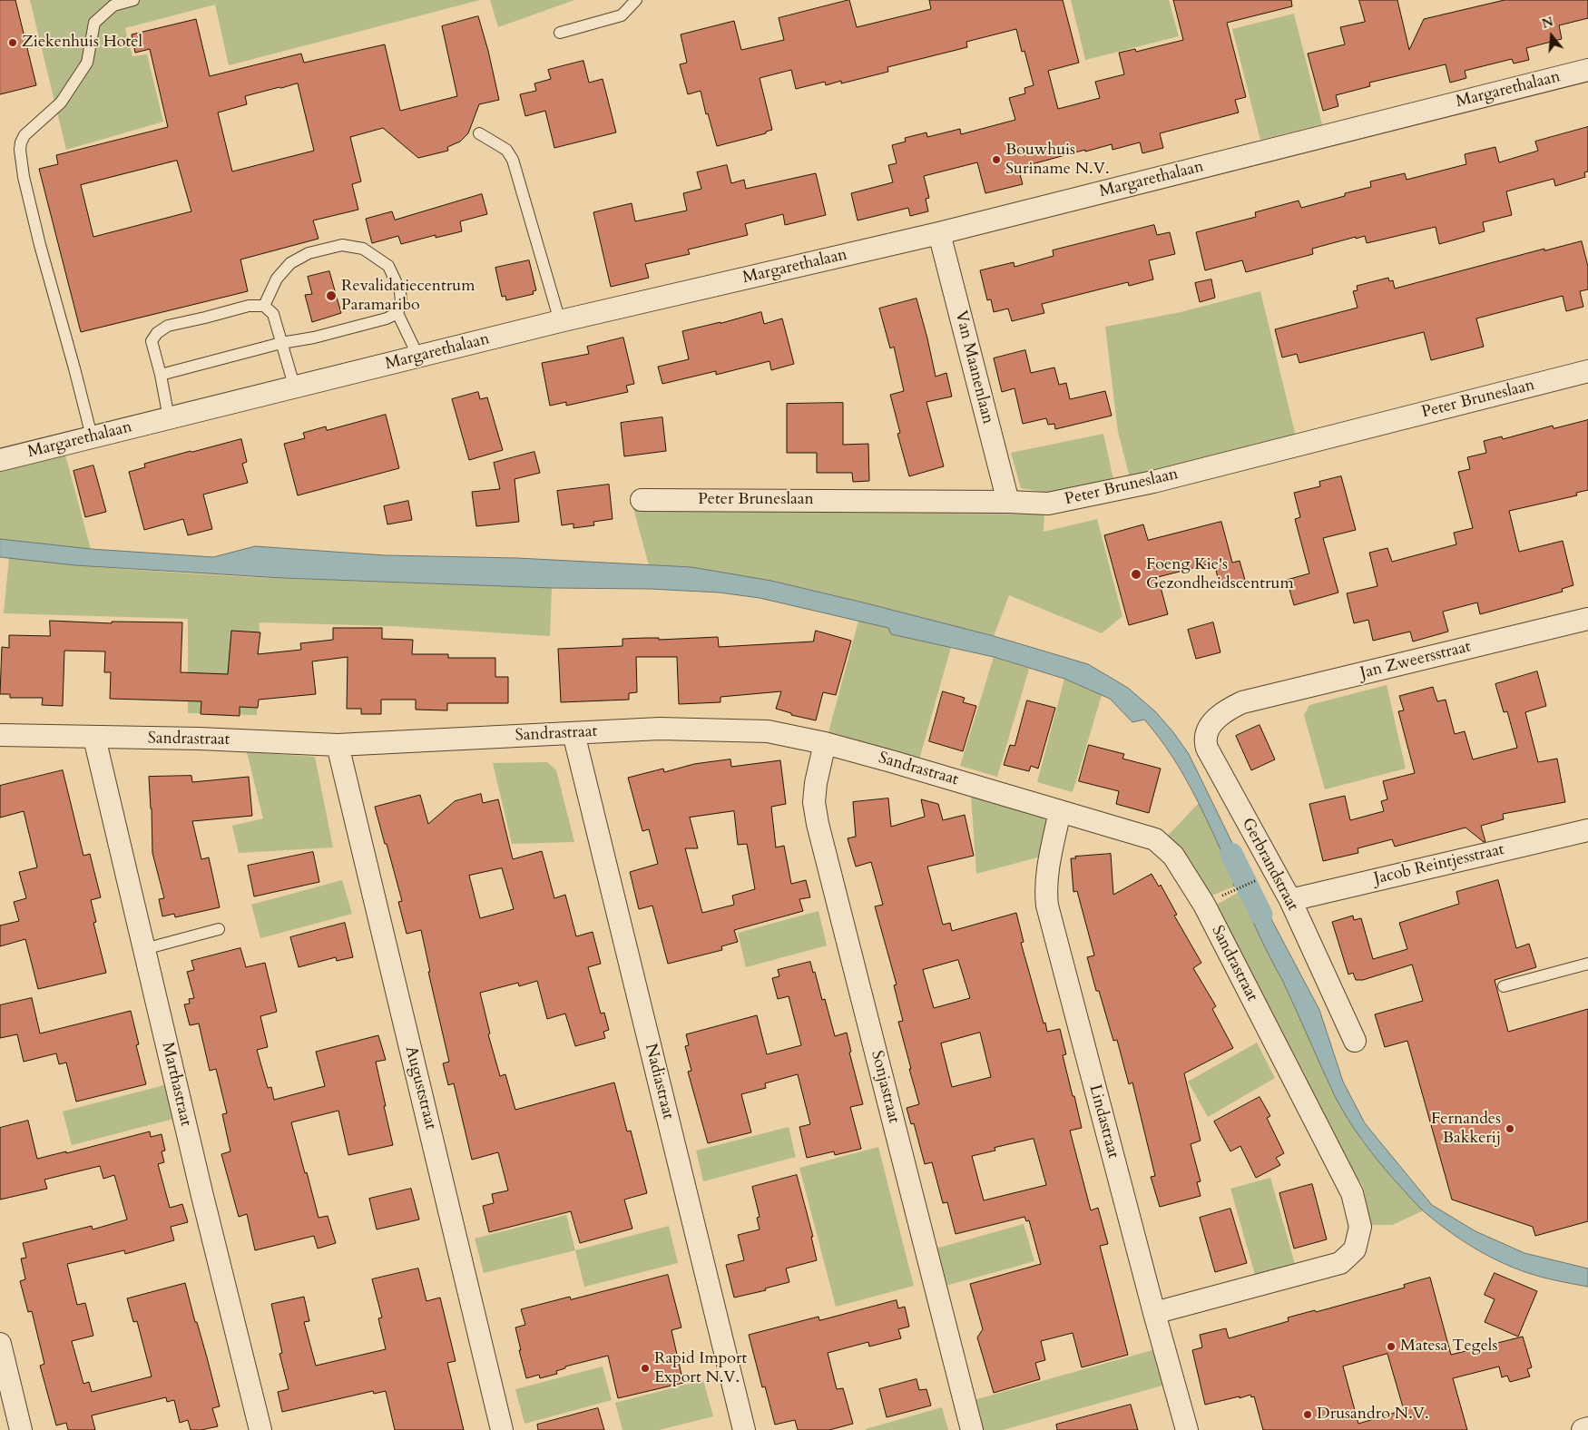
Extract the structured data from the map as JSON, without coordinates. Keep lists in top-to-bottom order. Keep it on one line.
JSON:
{"streets":{"street":["Margarethalaan","Van Maanenlaan","Peter Bruneslaan","Jan Zweersstraat","Sandrastraat","Gerbrandstraat","Jacob Reintjesstraat","Nadiastraat","Marthastraat","Sonjastraat","Auguststraat","Lindastraat"]},"crossings":[["Margarethalaan","Van Maanenlaan"],["Van Maanenlaan","Peter Bruneslaan"],["Jan Zweersstraat","Gerbrandstraat"],["Sandrastraat","Nadiastraat"],["Sandrastraat","Marthastraat"],["Sandrastraat","Sonjastraat"],["Sandrastraat","Auguststraat"],["Sandrastraat","Lindastraat"],["Gerbrandstraat","Jacob Reintjesstraat"]],"places":["Ziekenhuis Hotel","Bouwhuis Suriname N.V.","Revalidatiecentrum Paramaribo","Foeng Kie's Gezondheidscentrum","Fernandes Bakkerij","Matesa Tegels","Rapid Import Export N.V.","Drusandro N.V."],"north":"top"}
